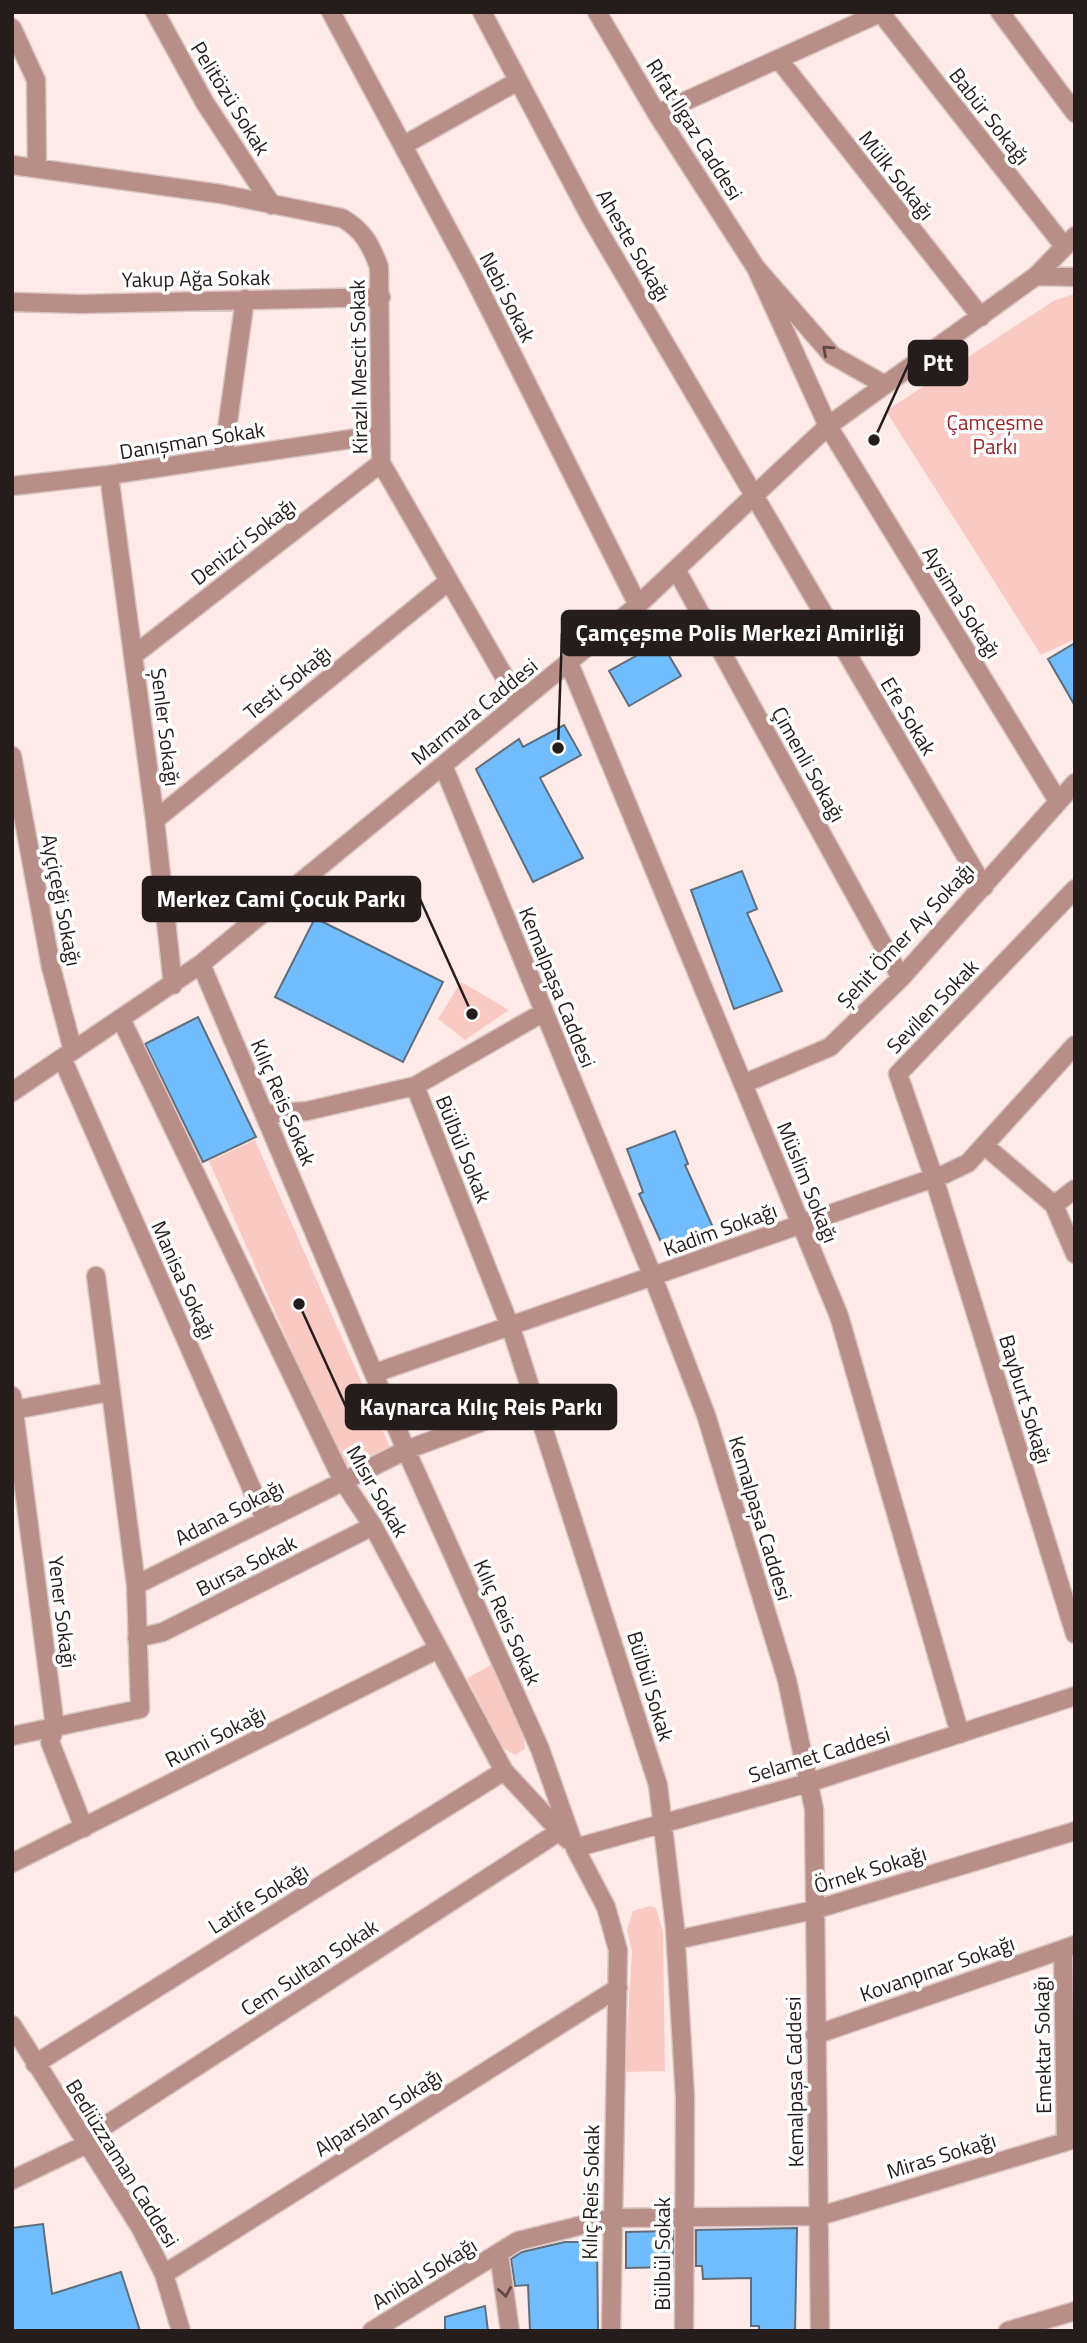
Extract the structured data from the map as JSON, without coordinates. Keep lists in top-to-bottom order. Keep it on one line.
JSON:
{"streets":{"street":["Pelitözü Sokak","Babür Sokağı","Rıfat Ilgaz Caddesi","Mülk Sokağı","Aheste Sokağı","Yakup Ağa Sokak","Nebi Sokak","Kirazlı Mescit Sokak","Danışman Sokak","Denizci Sokağı","Aysima Sokağı","Testi Sokağı","Marmara Caddesi","Efe Sokak","Şenler Sokağı","Çimenli Sokağı","Ayçiçeği Sokağı","Şehit Ömer Ay Sokağı","Kemalpaşa Caddesi","Sevilen Sokak","Kılıç Reis Sokak","Bülbül Sokak","Müslim Sokağı","Kadim Sokağı","Manisa Sokağı","Bayburt Sokağı","Mısır Sokak","Adana Sokağı","Bursa Sokak","Yener Sokağı","Rumi Sokağı","Selamet Caddesi","Örnek Sokağı","Latife Sokağı","Cem Sultan Sokak","Kovanpınar Sokağı","Emektar Sokağı","Alparslan Sokağı","Miras Sokağı","Bediüzzaman Caddesi","Anibal Sokağı"]},"crossings":[["Pelitözü Sokak","Kirazlı Mescit Sokak"],["Babür Sokağı","Marmara Caddesi"],["Rıfat Ilgaz Caddesi","Aysima Sokağı"],["Rıfat Ilgaz Caddesi","Marmara Caddesi"],["Mülk Sokağı","Marmara Caddesi"],["Aheste Sokağı","Marmara Caddesi"],["Aheste Sokağı","Efe Sokak"],["Yakup Ağa Sokak","Kirazlı Mescit Sokak"],["Nebi Sokak","Marmara Caddesi"],["Kirazlı Mescit Sokak","Danışman Sokak"],["Kirazlı Mescit Sokak","Denizci Sokağı"],["Kirazlı Mescit Sokak","Testi Sokağı"],["Kirazlı Mescit Sokak","Marmara Caddesi"],["Danışman Sokak","Şenler Sokağı"],["Denizci Sokağı","Şenler Sokağı"],["Aysima Sokağı","Marmara Caddesi"],["Aysima Sokağı","Şehit Ömer Ay Sokağı"],["Testi Sokağı","Şenler Sokağı"],["Marmara Caddesi","Efe Sokak"],["Marmara Caddesi","Şenler Sokağı"],["Marmara Caddesi","Çimenli Sokağı"],["Marmara Caddesi","Ayçiçeği Sokağı"],["Marmara Caddesi","Kemalpaşa Caddesi"],["Marmara Caddesi","Kılıç Reis Sokak"],["Marmara Caddesi","Müslim Sokağı"],["Marmara Caddesi","Manisa Sokağı"],["Marmara Caddesi","Mısır Sokak"],["Efe Sokak","Şehit Ömer Ay Sokağı"],["Çimenli Sokağı","Şehit Ömer Ay Sokağı"],["Ayçiçeği Sokağı","Manisa Sokağı"],["Şehit Ömer Ay Sokağı","Müslim Sokağı"],["Kemalpaşa Caddesi","Kadim Sokağı"],["Kemalpaşa Caddesi","Selamet Caddesi"],["Kemalpaşa Caddesi","Örnek Sokağı"],["Kemalpaşa Caddesi","Kovanpınar Sokağı"],["Kemalpaşa Caddesi","Miras Sokağı"],["Sevilen Sokak","Kadim Sokağı"],["Sevilen Sokak","Bayburt Sokağı"],["Kılıç Reis Sokak","Kadim Sokağı"],["Kılıç Reis Sokak","Mısır Sokak"],["Kılıç Reis Sokak","Adana Sokağı"],["Kılıç Reis Sokak","Selamet Caddesi"],["Kılıç Reis Sokak","Alparslan Sokağı"],["Kılıç Reis Sokak","Anibal Sokağı"],["Bülbül Sokak","Kadim Sokağı"],["Bülbül Sokak","Adana Sokağı"],["Bülbül Sokak","Selamet Caddesi"],["Bülbül Sokak","Örnek Sokağı"],["Bülbül Sokak","Miras Sokağı"],["Bülbül Sokak","Anibal Sokağı"],["Müslim Sokağı","Kadim Sokağı"],["Müslim Sokağı","Selamet Caddesi"],["Kadim Sokağı","Bayburt Sokağı"],["Manisa Sokağı","Adana Sokağı"],["Mısır Sokak","Adana Sokağı"],["Mısır Sokak","Bursa Sokak"],["Mısır Sokak","Rumi Sokağı"],["Mısır Sokak","Selamet Caddesi"],["Mısır Sokak","Latife Sokağı"],["Mısır Sokak","Cem Sultan Sokak"],["Yener Sokağı","Rumi Sokağı"],["Latife Sokağı","Bediüzzaman Caddesi"],["Cem Sultan Sokak","Bediüzzaman Caddesi"],["Kovanpınar Sokağı","Emektar Sokağı"],["Emektar Sokağı","Miras Sokağı"],["Alparslan Sokağı","Bediüzzaman Caddesi"],["Miras Sokağı","Anibal Sokağı"]],"parks":["Çamçeşme Parkı"],"places":["Ptt","Çamçeşme Polis Merkezi Amirliği","Merkez Cami Çocuk Parkı","Kaynarca Kılıç Reis Parkı"]}
